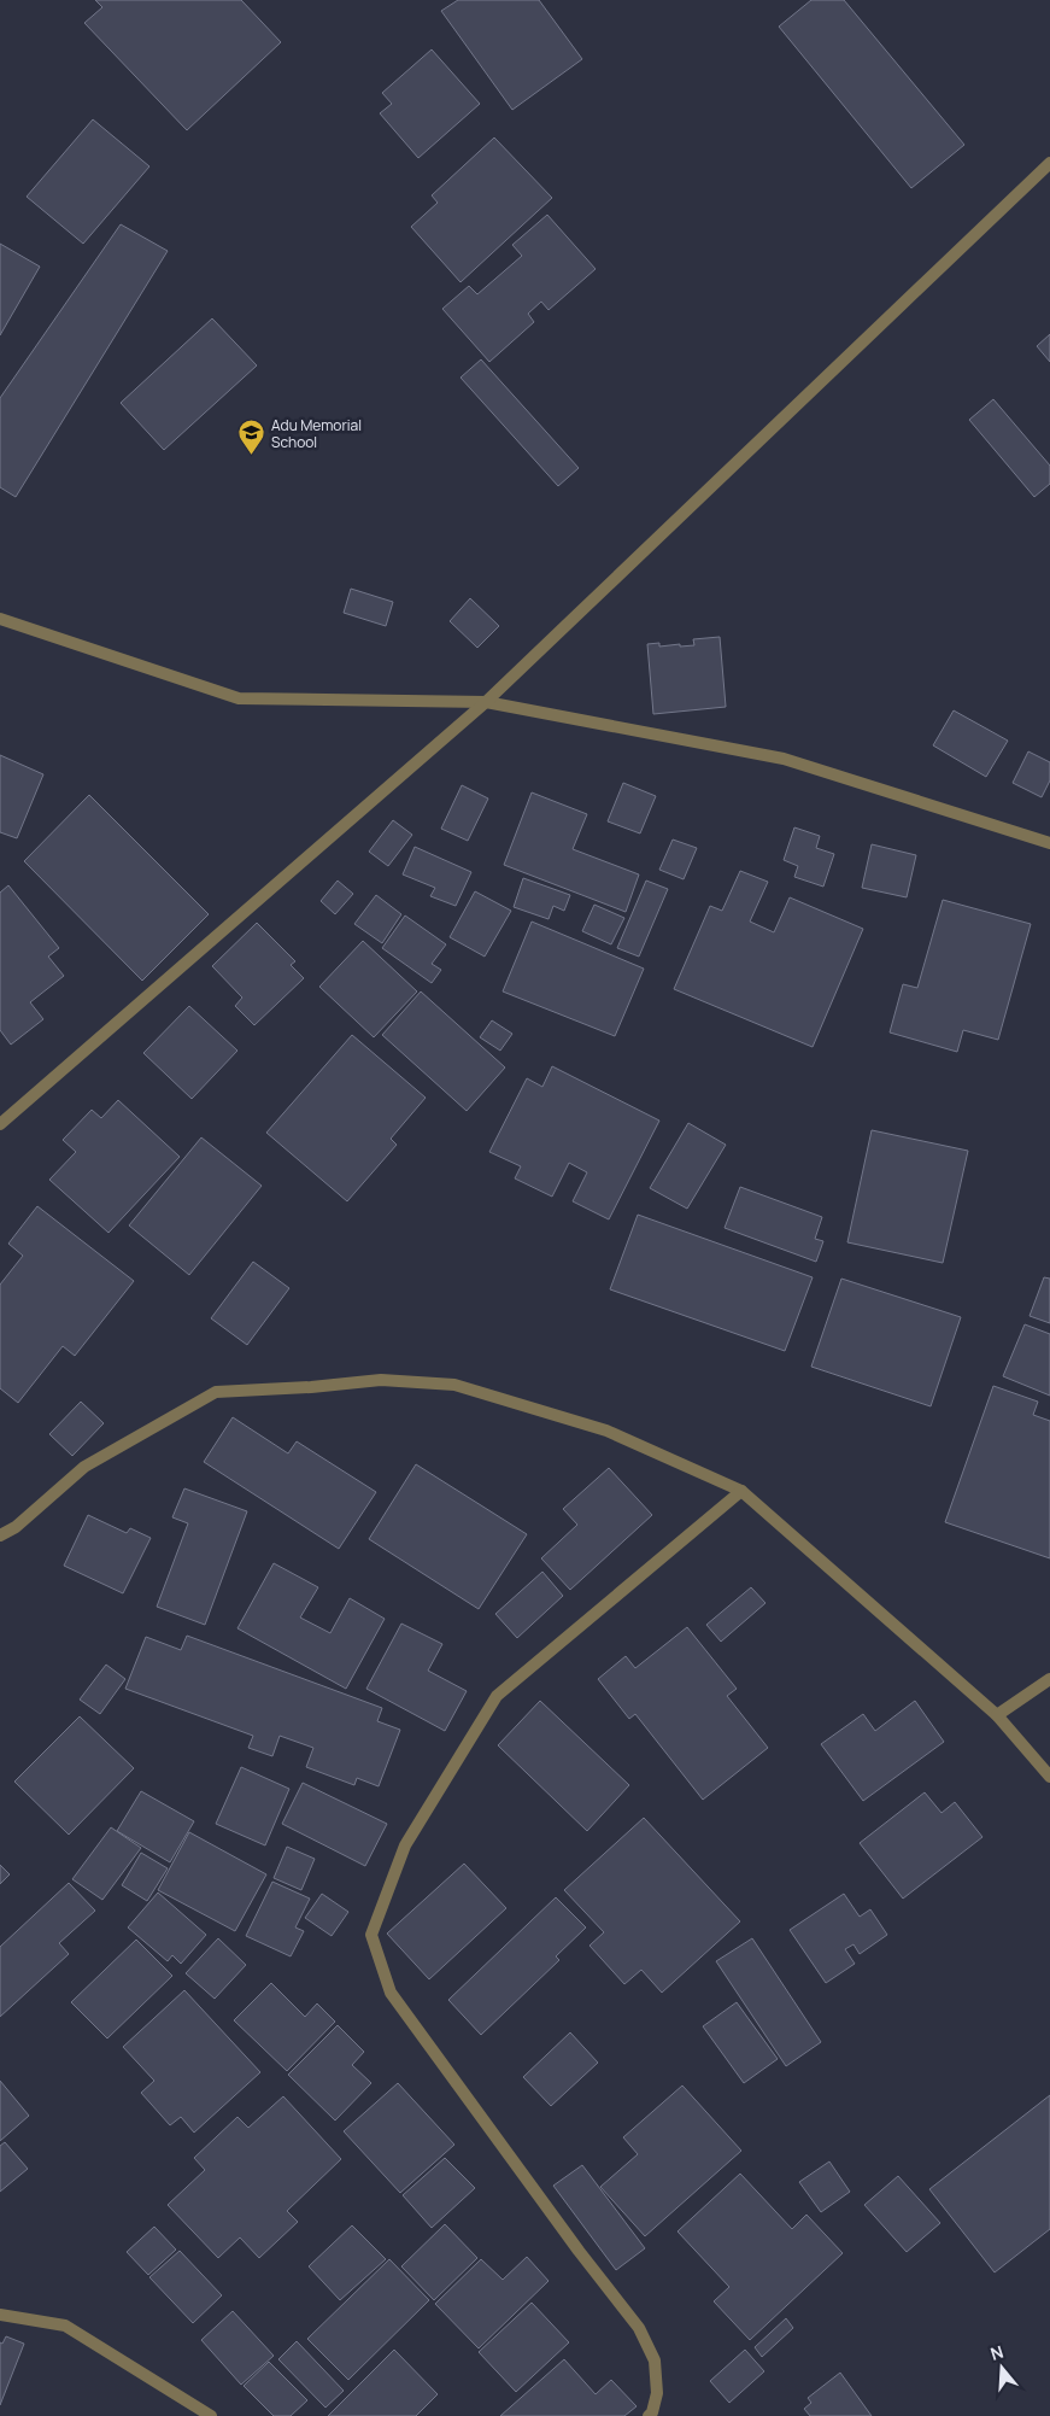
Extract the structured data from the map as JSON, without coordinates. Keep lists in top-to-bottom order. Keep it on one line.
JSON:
{"places":{"school or university":["Adu Memorial School"]},"north":"top"}
